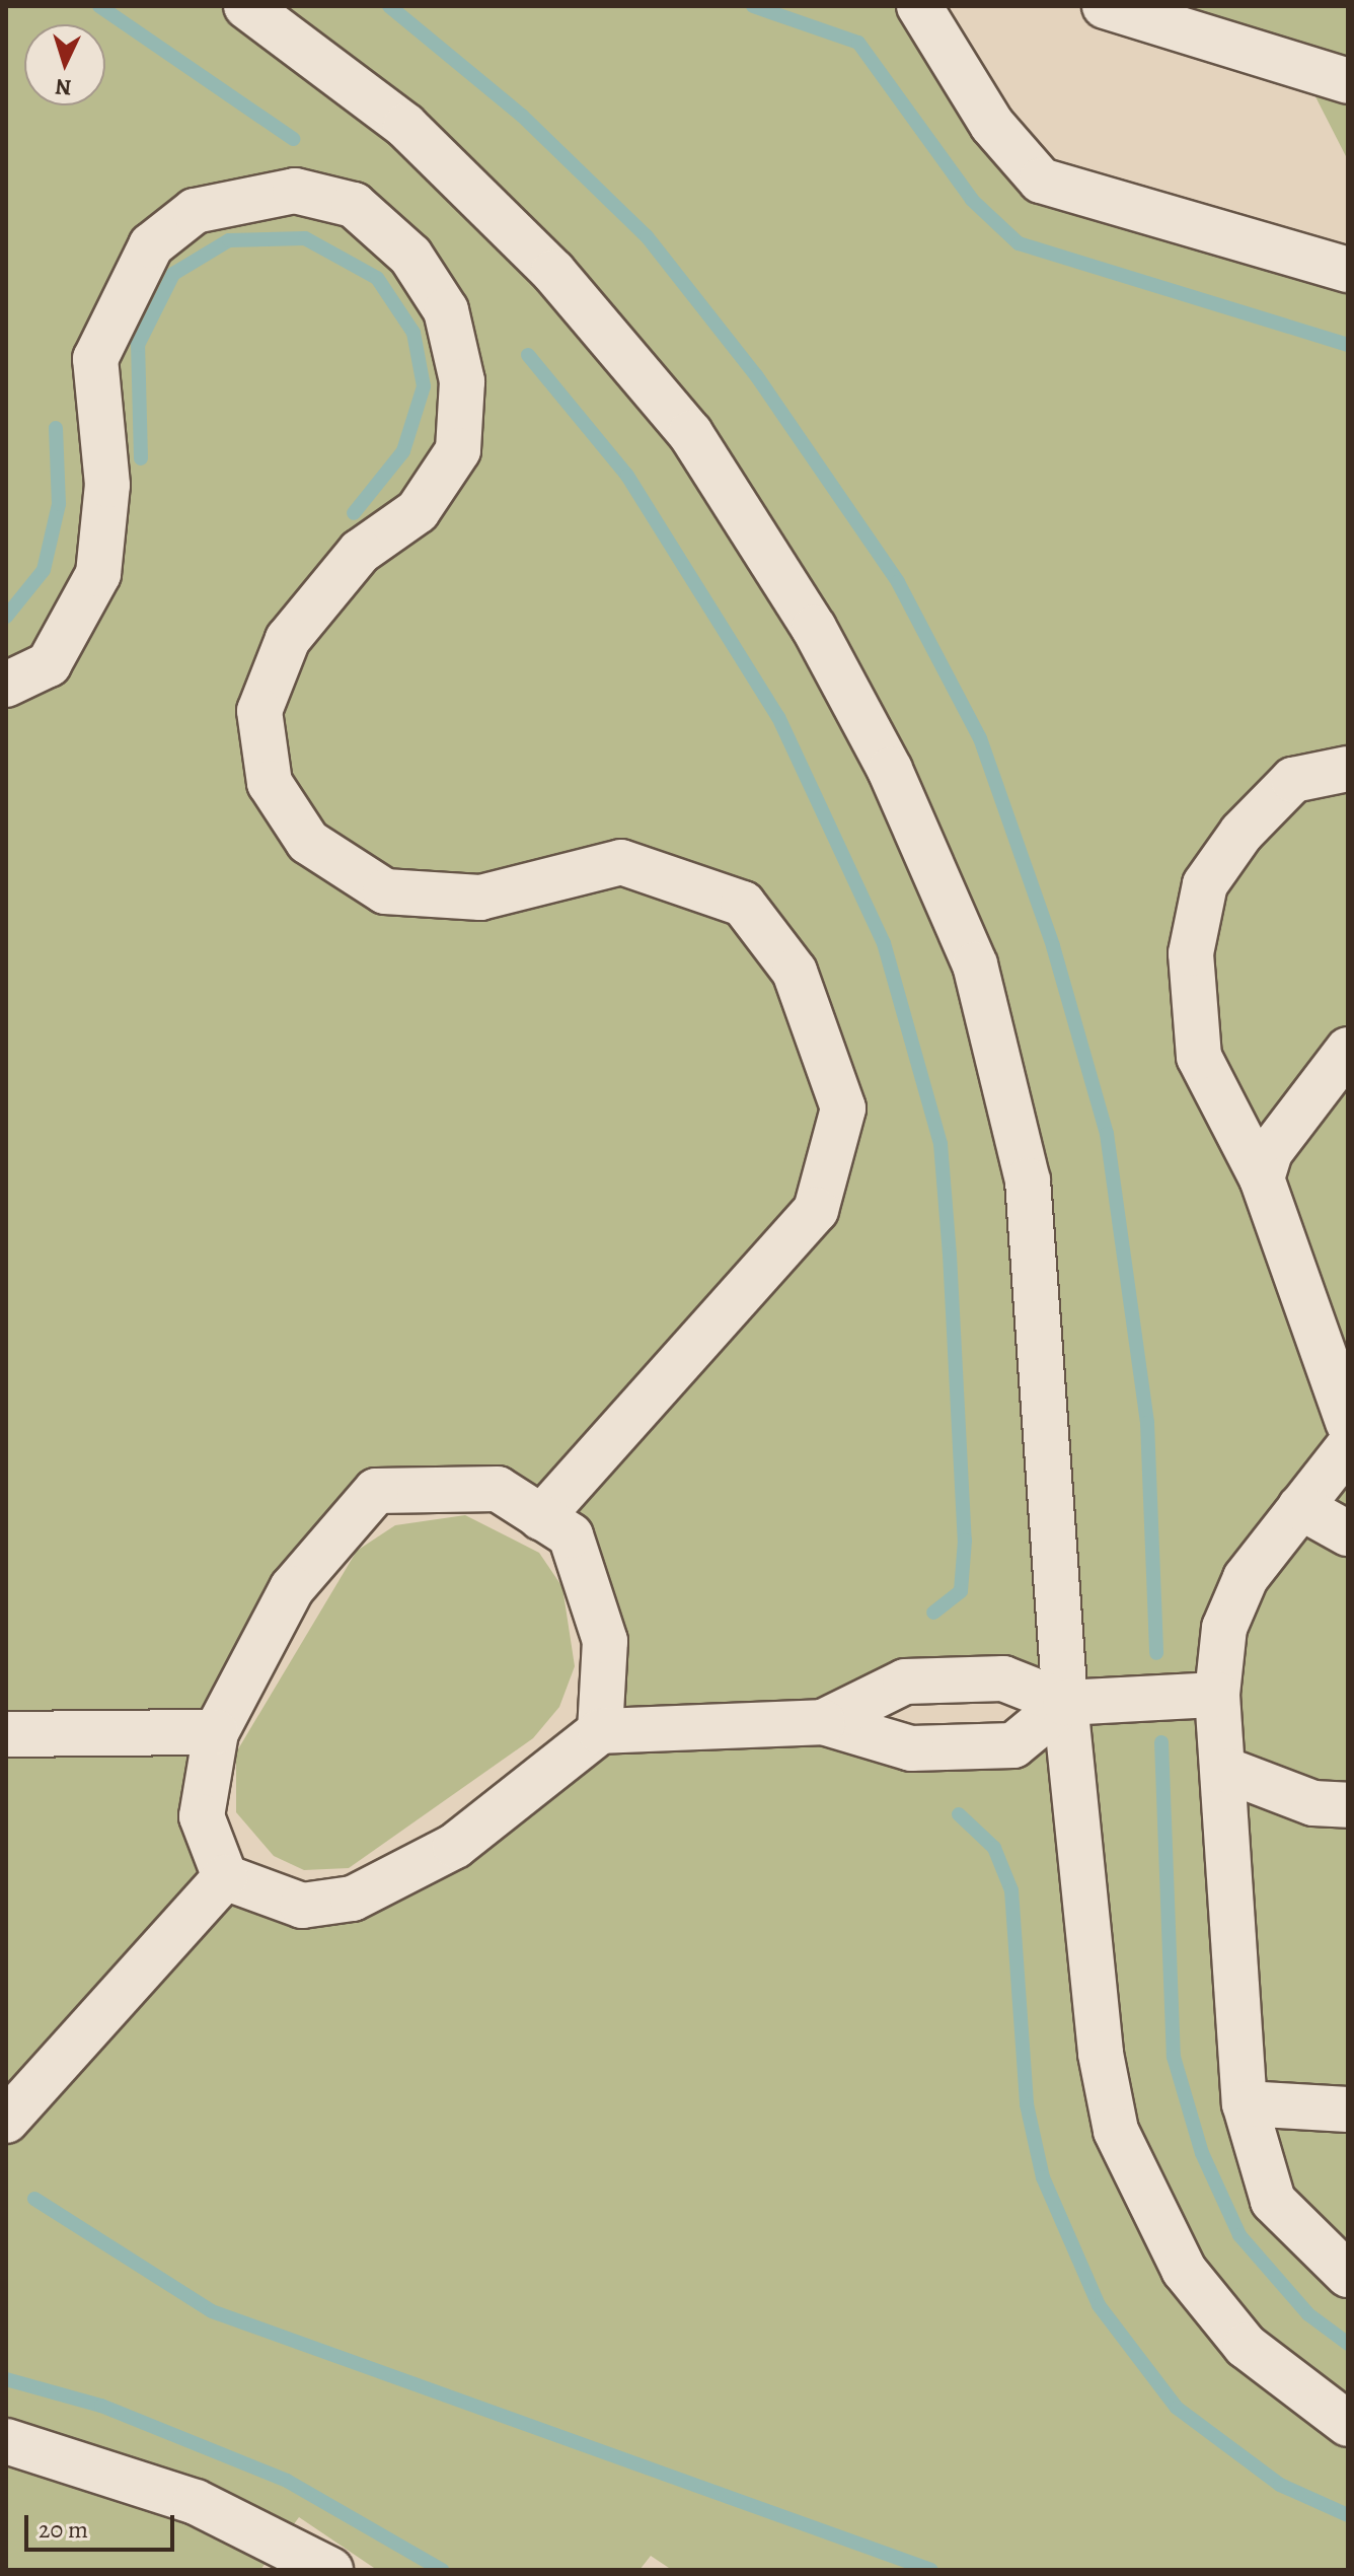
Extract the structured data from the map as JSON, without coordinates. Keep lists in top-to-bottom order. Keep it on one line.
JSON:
{"scale_bar":"20 m","north":"bottom"}
